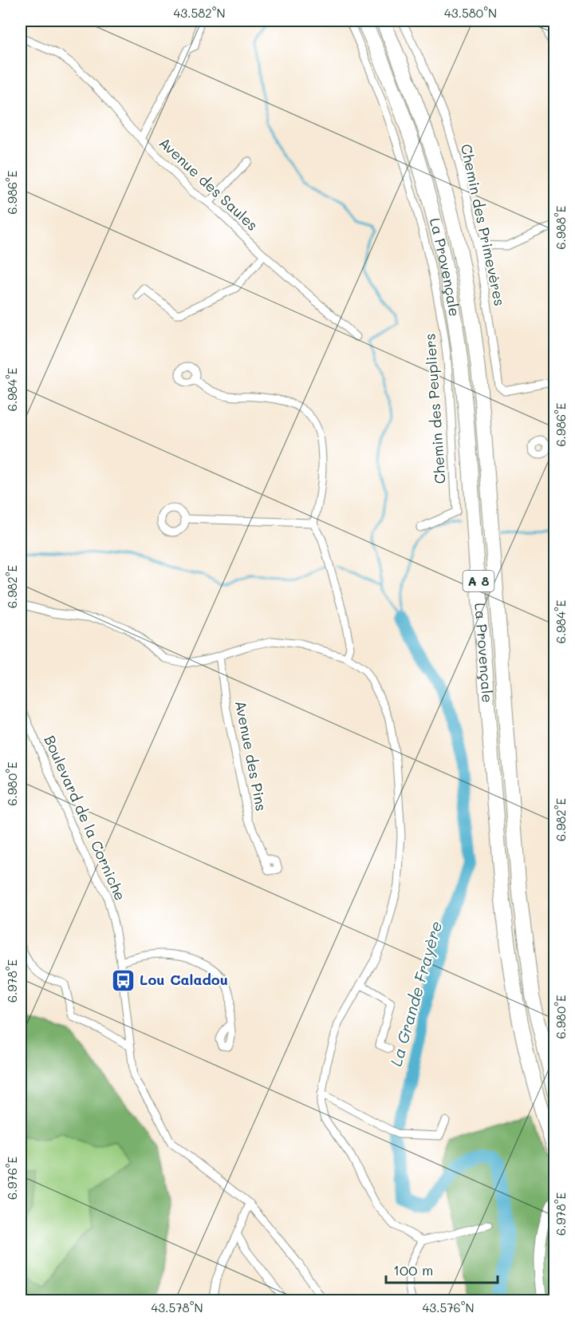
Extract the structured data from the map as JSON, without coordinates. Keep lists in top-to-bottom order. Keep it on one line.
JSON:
{"streets":{"highway":["La Provençale","A 8"],"street":["Avenue des Saules","Chemin des Primevères","Chemin des Peupliers","Avenue des Pins","Boulevard de la Corniche"]},"water":["La Grande Frayère"],"places":{"bus stop":["Lou Caladou"]},"scale_bar":"100 m","coordinates":["43.582°N","43.580°N","6.986°E","6.988°E","6.984°E","6.982°E","6.980°E","6.978°E","6.976°E","43.578°N","43.576°N"]}
